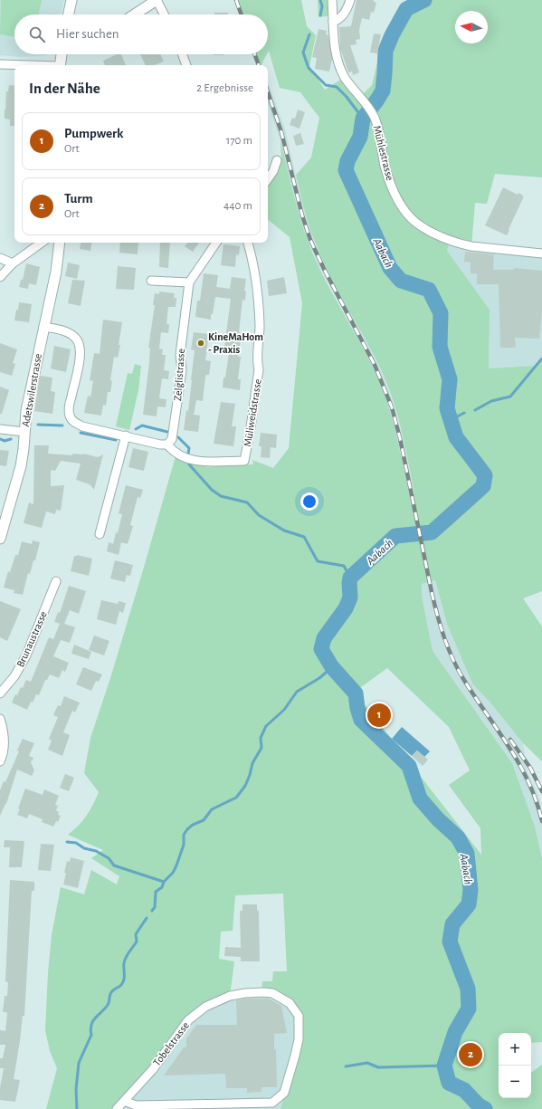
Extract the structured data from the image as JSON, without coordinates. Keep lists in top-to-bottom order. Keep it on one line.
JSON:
{"streets":{"street":["Mühlestrasse","Zelglistrasse","Adetswilerstrasse","Müliweidstrasse","Brunaustrasse","Tobelstrasse"]},"crossings":[["Zelglistrasse","Müliweidstrasse"]],"water":["Aabach"],"places":["KineMaHom - Praxis"],"north":"left","page":{"search":"Hier suchen","heading":["In der Nähe","2 Ergebnisse"],"list":[{"mark":"1","name":"Pumpwerk","note":"Ort","value":"170 m"},{"mark":"2","name":"Turm","note":"Ort","value":"440 m"}],"pins":["1","2"],"map_buttons":["+","−"]}}
